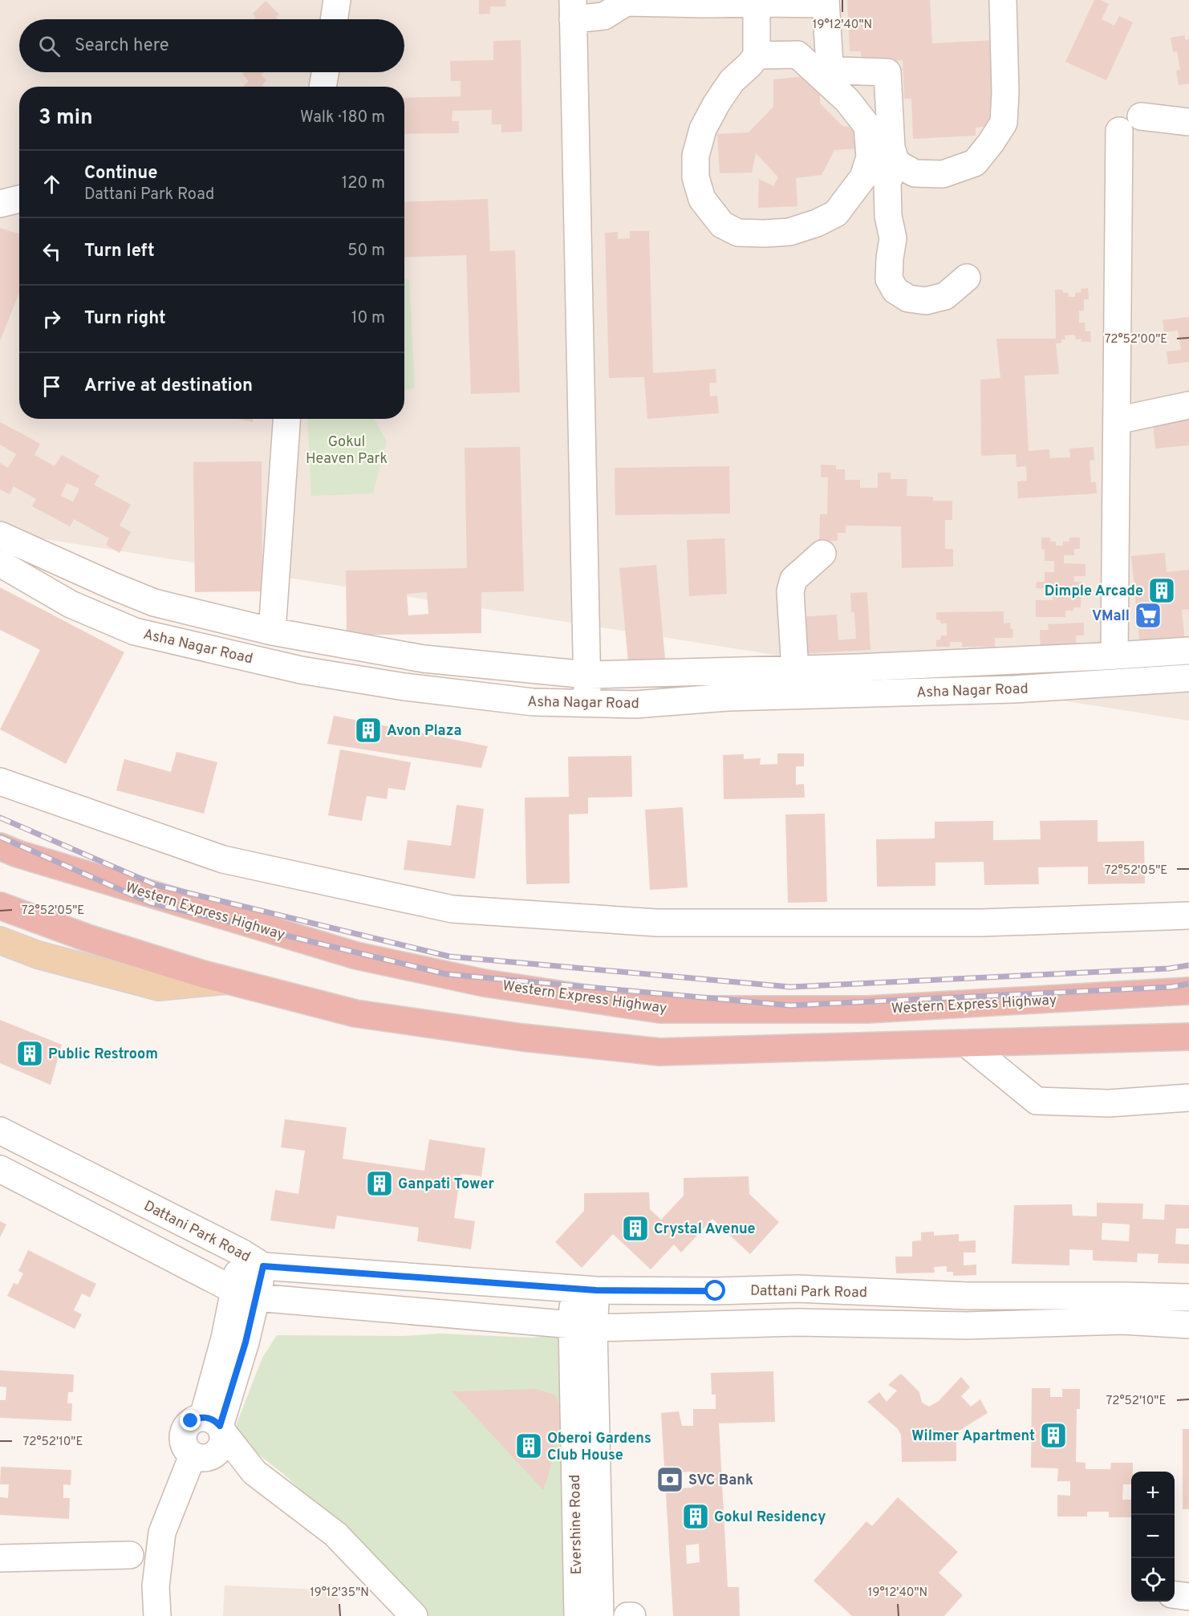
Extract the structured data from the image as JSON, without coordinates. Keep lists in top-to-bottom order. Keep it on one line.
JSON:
{"streets":{"highway":["Western Express Highway"],"street":["Asha Nagar Road","Dattani Park Road","Evershine Road"]},"crossings":[["Dattani Park Road","Evershine Road"]],"parks":["Gokul Heaven Park"],"places":{"building":["Dimple Arcade","Avon Plaza","Public Restroom","Ganpati Tower","Crystal Avenue","Wilmer Apartment","Oberoi Gardens Club House","Gokul Residency"],"supermarket":["VMall"],"bank":["SVC Bank"]},"page":{"search":"Search here","heading":["3 min","Walk · 180 m"],"list":[["Continue","Dattani Park Road","120 m"],["Turn left","50 m"],["Turn right","10 m"],"Arrive at destination"],"map_buttons":["+","−"]},"coordinates":["19°12'40\"N","72°52'00\"E","72°52'05\"E","72°52'10\"E","19°12'35\"N"]}
